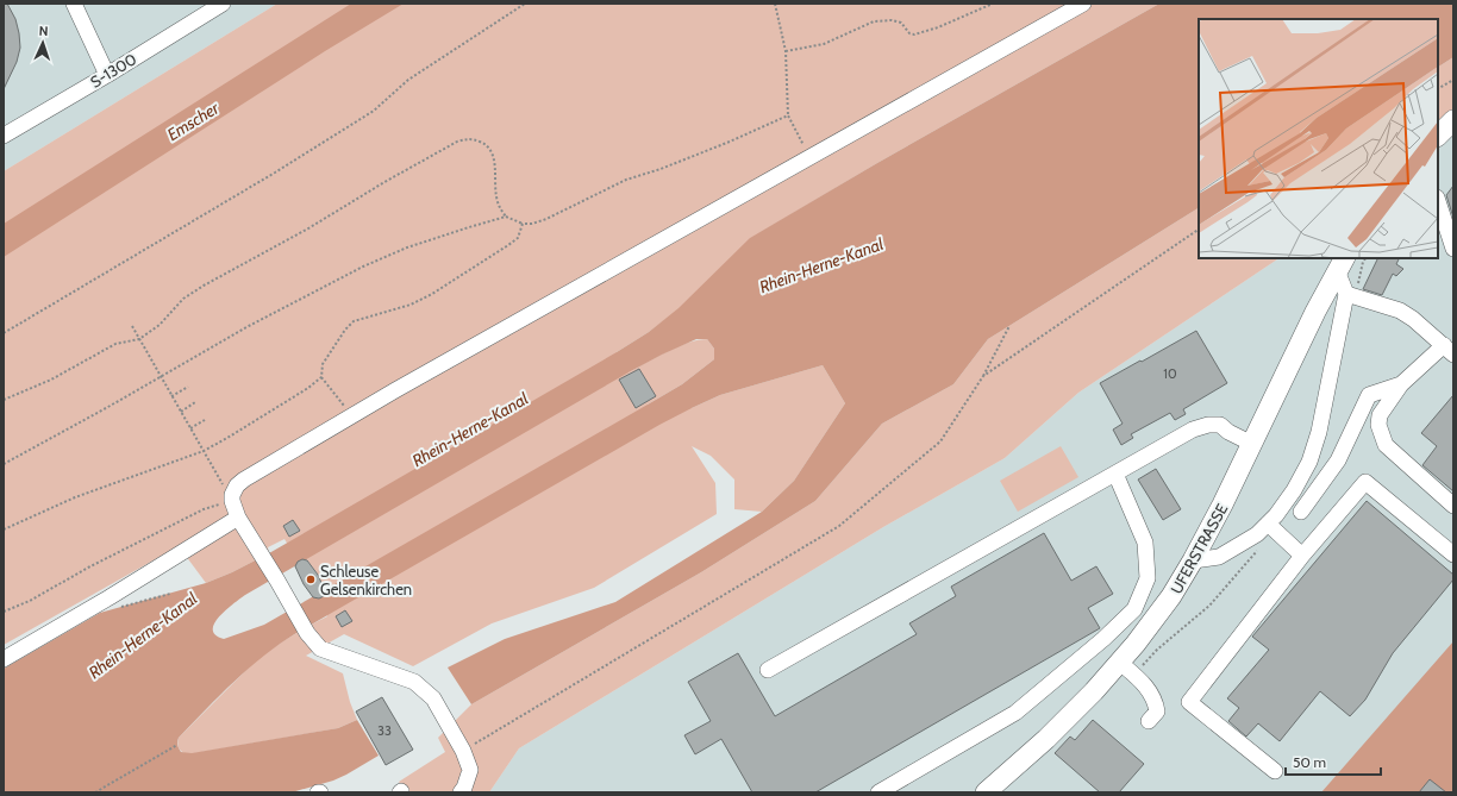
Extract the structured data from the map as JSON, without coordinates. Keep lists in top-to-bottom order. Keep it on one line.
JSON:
{"streets":{"main road":["UFERSTRASSE"],"lane":["S-1300"]},"water":["Emscher","Rhein-Herne-Kanal"],"places":["Schleuse Gelsenkirchen"],"house_numbers":["10","33"],"scale_bar":"50 m","north":"top"}
